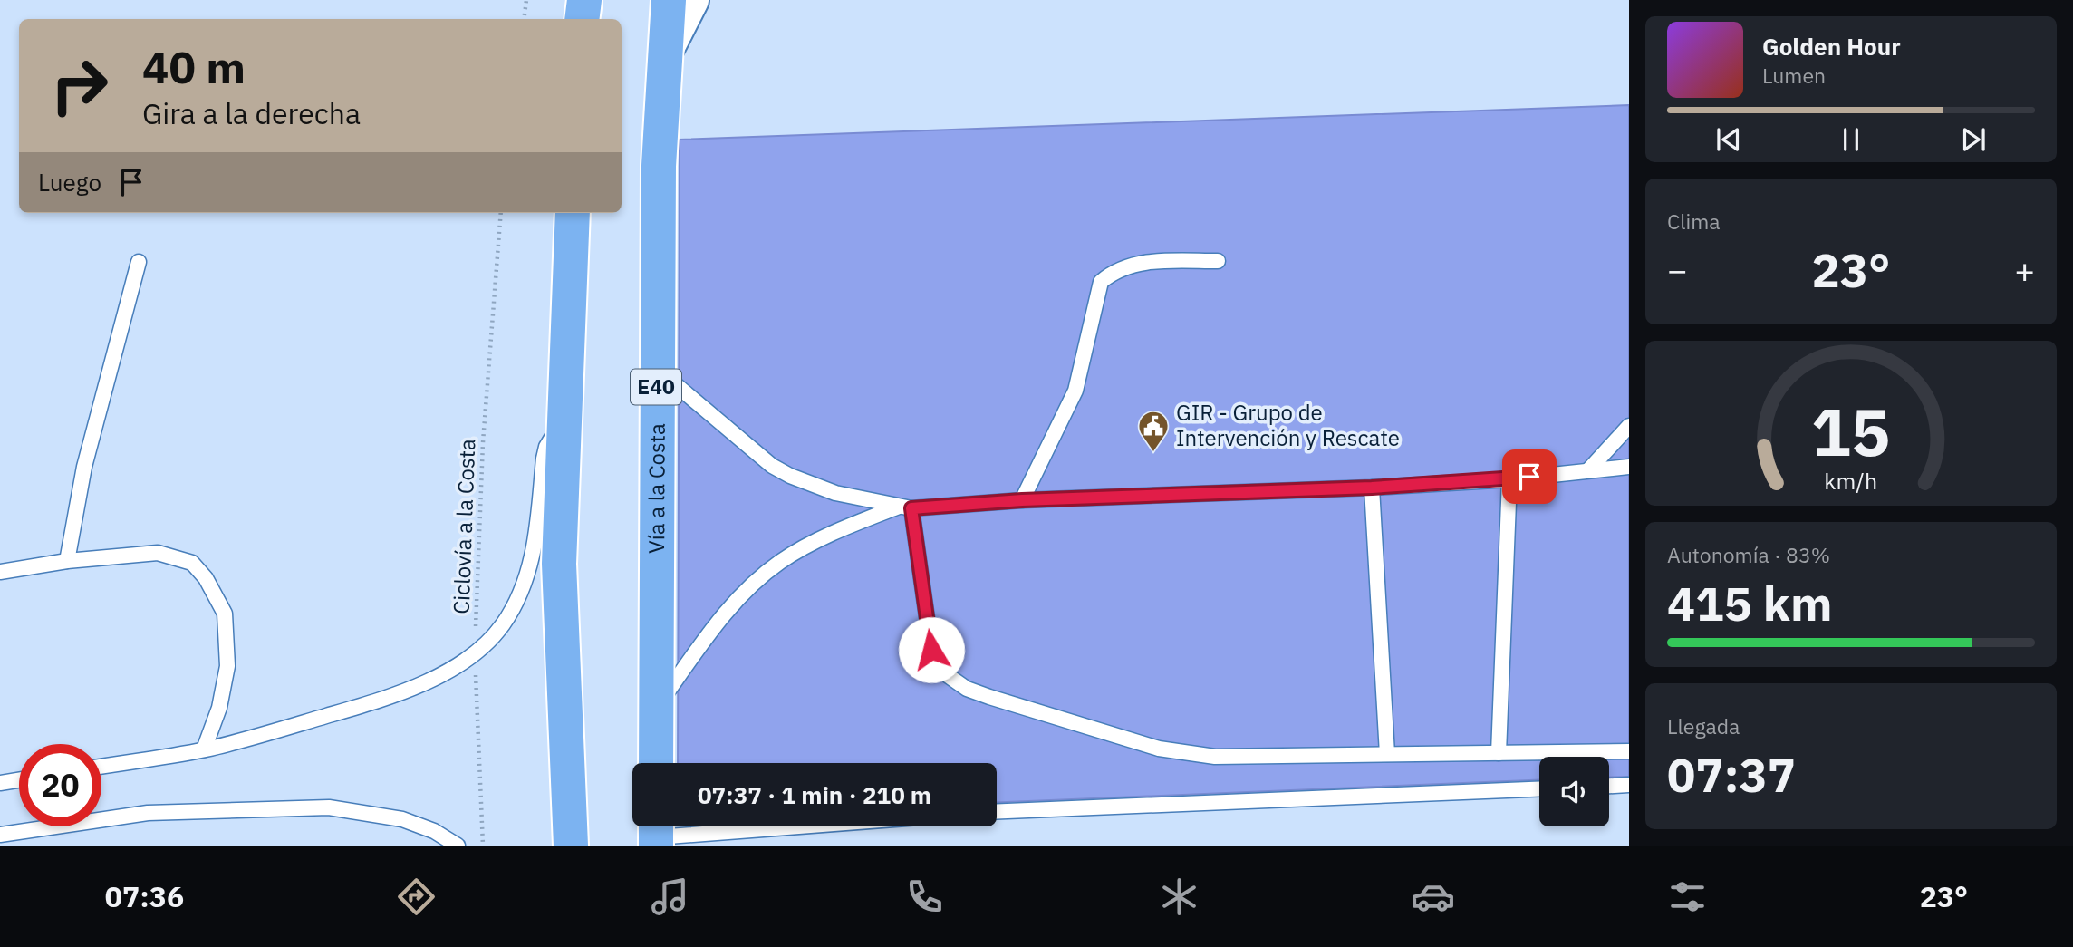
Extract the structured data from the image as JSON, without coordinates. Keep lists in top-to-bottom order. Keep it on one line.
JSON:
{"streets":{"highway":["E40","Vía a la Costa"],"path":["Ciclovía a la Costa"]},"places":{"public building":["GIR - Grupo de Intervención y Rescate"]},"page":{"turn":["40 m","Gira a la derecha"],"song":["Golden Hour","Lumen"],"then":"Luego","tile":["Clima",["Autonomía · 83%","415 km"],["Llegada","07:37"]],"heat":["−","23°","+"],"limit":"20","trip":"07:37 · 1 min · 210 m","tabs":["07:36","23°"],"gauge":["15","km/h"]}}
